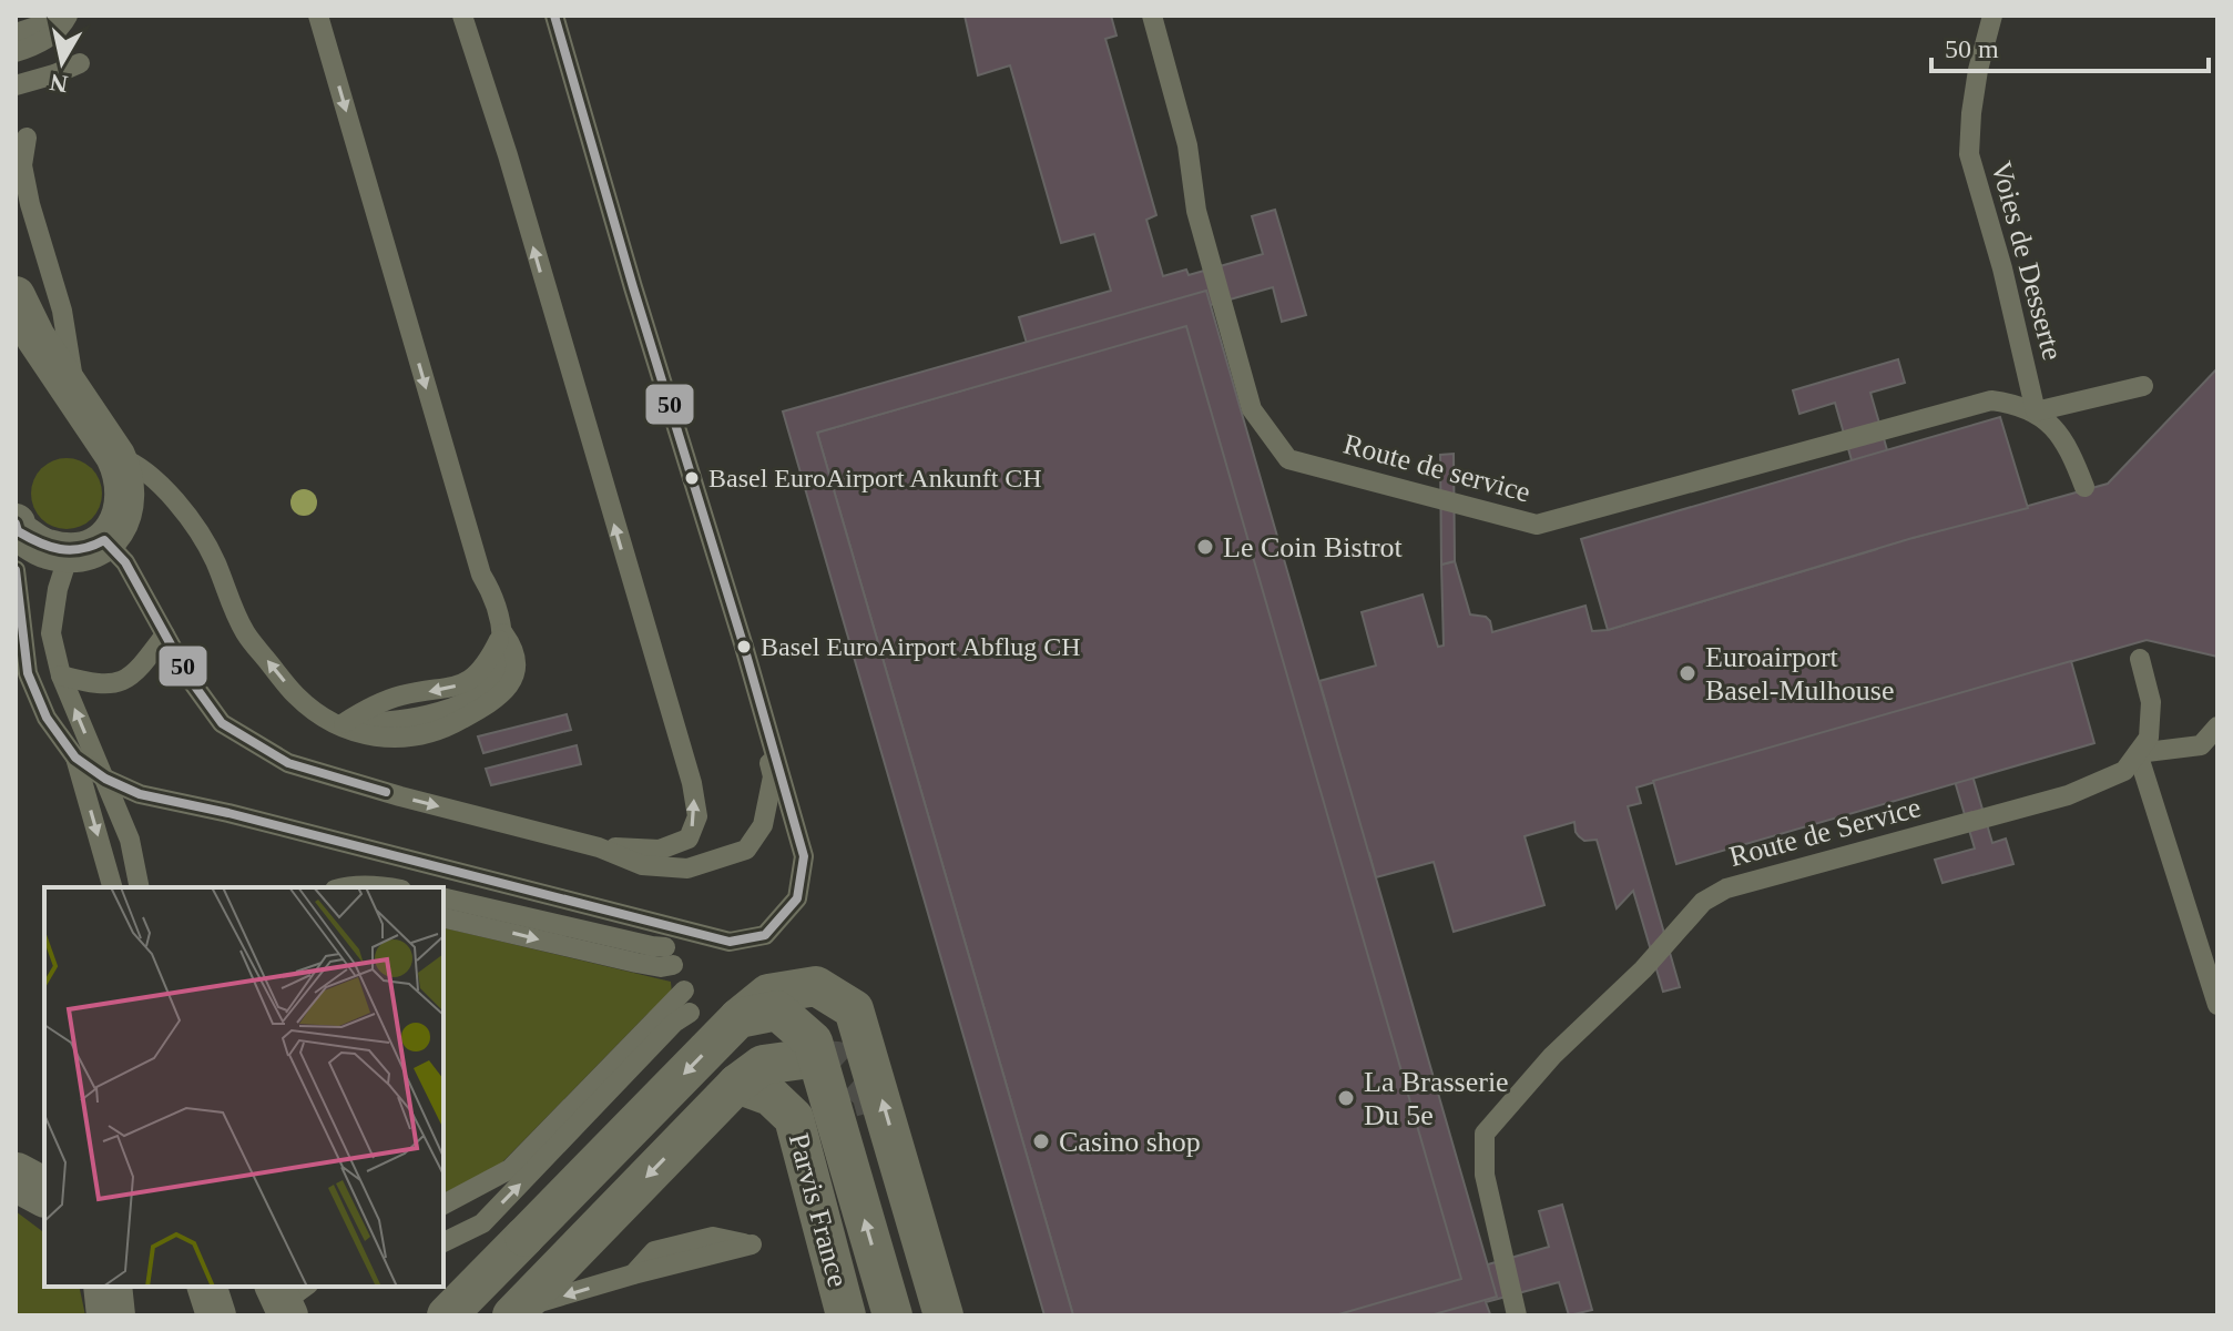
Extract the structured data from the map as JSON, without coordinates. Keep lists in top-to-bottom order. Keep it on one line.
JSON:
{"streets":{"street":["Parvis France"],"lane":["Voies de Desserte","Route de service","Route de Service"]},"crossings":[["Voies de Desserte","Route de service"]],"places":["Basel EuroAirport Ankunft CH","Le Coin Bistrot","Basel EuroAirport Abflug CH","Euroairport Basel-Mulhouse","La Brasserie Du 5e","Casino shop"],"lines":["transit line 50"],"scale_bar":"50 m","north":"bottom"}
